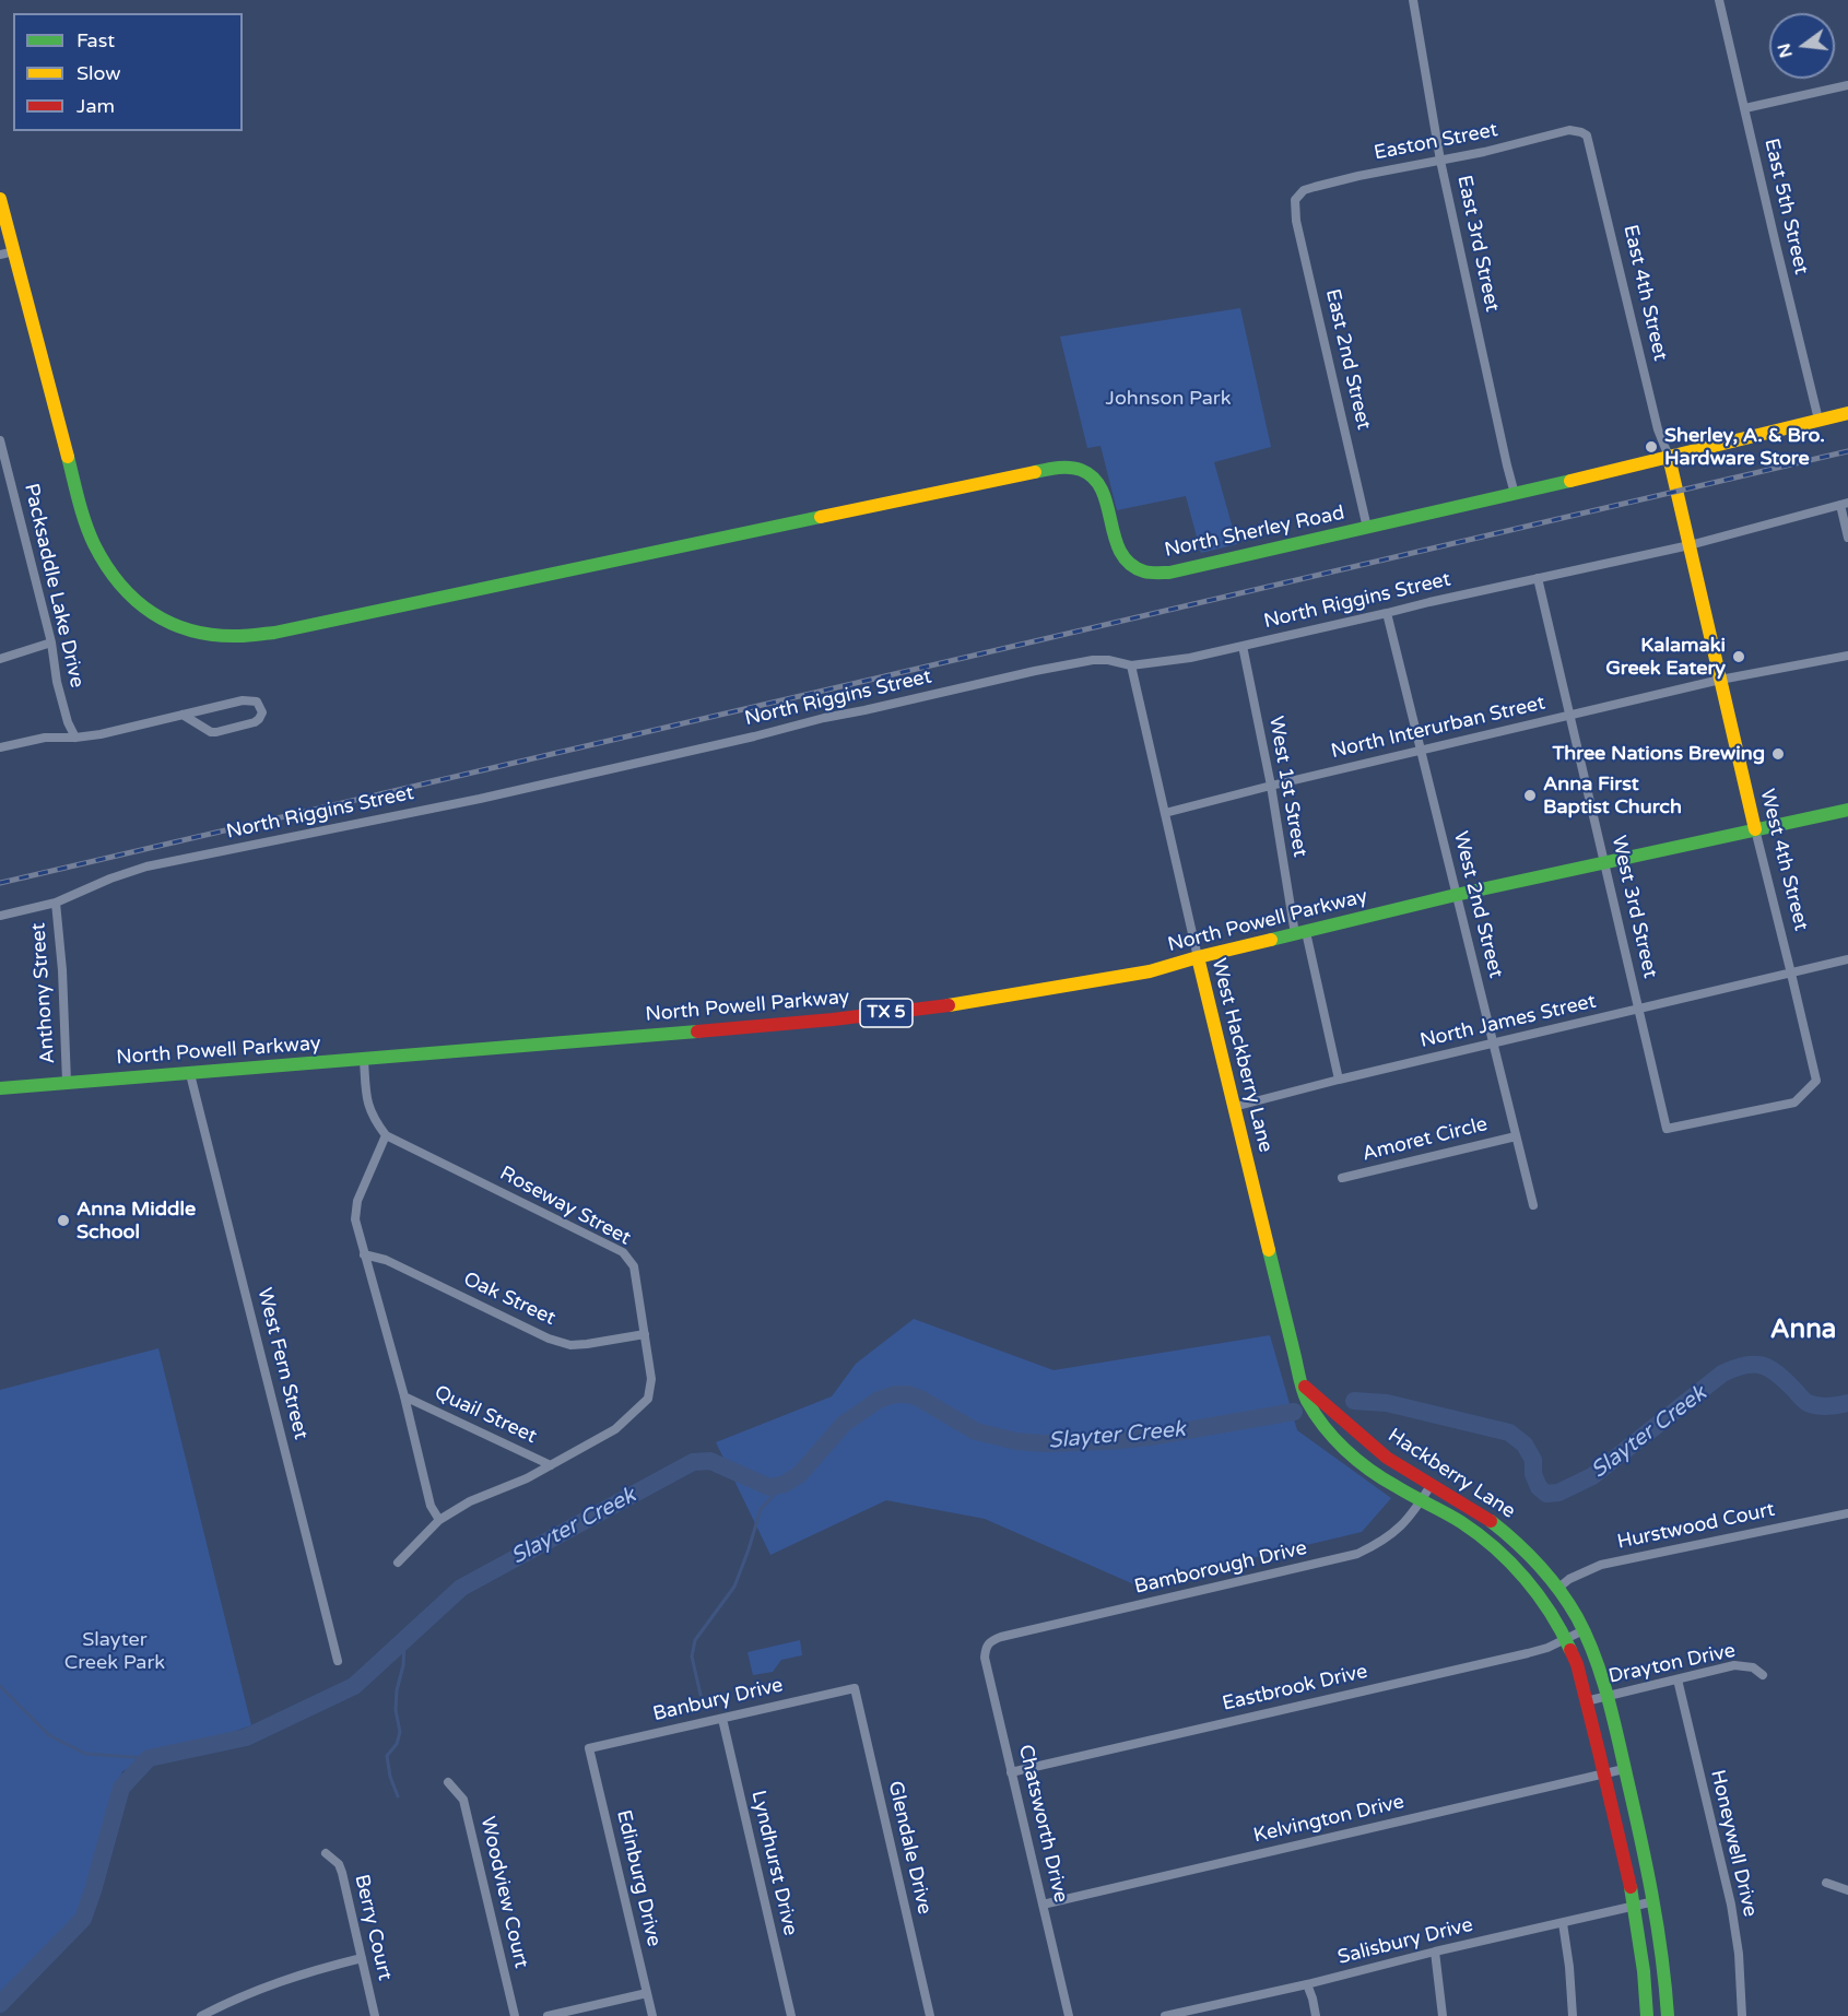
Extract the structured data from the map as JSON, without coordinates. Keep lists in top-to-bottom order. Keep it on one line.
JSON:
{"streets":{"main road":["North Sherley Road","West 4th Street","North Powell Parkway","TX 5","West Hackberry Lane","Hackberry Lane"],"street":["Easton Street","East 5th Street","East 3rd Street","East 4th Street","East 2nd Street","Packsaddle Lake Drive","North Riggins Street","North Interurban Street","West 1st Street","West 2nd Street","West 3rd Street","Anthony Street","North James Street","Amoret Circle","Roseway Street","Oak Street","West Fern Street","Quail Street","Hurstwood Court","Bamborough Drive","Drayton Drive","Eastbrook Drive","Banbury Drive","Kelvington Drive","Chatsworth Drive","Honeywell Drive","Glendale Drive","Lyndhurst Drive","Edinburg Drive","Woodview Court","Berry Court","Salisbury Drive"]},"crossings":[["Easton Street","East 3rd Street"],["Easton Street","East 4th Street"],["Easton Street","East 2nd Street"],["East 5th Street","North Sherley Road"],["East 3rd Street","North Sherley Road"],["East 4th Street","North Sherley Road"],["East 4th Street","West 4th Street"],["East 2nd Street","North Sherley Road"],["North Sherley Road","West 4th Street"],["North Riggins Street","West 1st Street"],["North Riggins Street","West 4th Street"],["North Riggins Street","West 2nd Street"],["North Riggins Street","West 3rd Street"],["North Riggins Street","Anthony Street"],["North Riggins Street","West Hackberry Lane"],["North Interurban Street","West 1st Street"],["North Interurban Street","West 4th Street"],["North Interurban Street","West 2nd Street"],["North Interurban Street","West 3rd Street"],["North Interurban Street","West Hackberry Lane"],["West 1st Street","North Powell Parkway"],["West 1st Street","North James Street"],["West 4th Street","West 3rd Street"],["West 4th Street","North Powell Parkway"],["West 4th Street","TX 5"],["West 4th Street","North James Street"],["West 2nd Street","North Powell Parkway"],["West 2nd Street","North James Street"],["West 2nd Street","Amoret Circle"],["West 3rd Street","North Powell Parkway"],["West 3rd Street","North James Street"],["North Powell Parkway","Anthony Street"],["North Powell Parkway","TX 5"],["North Powell Parkway","West Hackberry Lane"],["North Powell Parkway","West Fern Street"],["North James Street","West Hackberry Lane"],["West Hackberry Lane","Hackberry Lane"],["Roseway Street","Oak Street"],["Roseway Street","Quail Street"],["Hackberry Lane","Hurstwood Court"],["Hackberry Lane","Bamborough Drive"],["Hackberry Lane","Drayton Drive"],["Hackberry Lane","Eastbrook Drive"],["Hackberry Lane","Kelvington Drive"],["Hackberry Lane","Salisbury Drive"],["Bamborough Drive","Chatsworth Drive"],["Drayton Drive","Honeywell Drive"],["Eastbrook Drive","Chatsworth Drive"],["Banbury Drive","Glendale Drive"],["Banbury Drive","Lyndhurst Drive"],["Banbury Drive","Edinburg Drive"],["Kelvington Drive","Chatsworth Drive"]],"districts":["Anna"],"water":["Slayter Creek"],"parks":["Johnson Park","Slayter Creek Park"],"places":["Sherley, A. & Bro. Hardware Store","Kalamaki Greek Eatery","Three Nations Brewing","Anna First Baptist Church","Anna Middle School"],"legend":["Fast","Slow","Jam"],"north":"left"}
